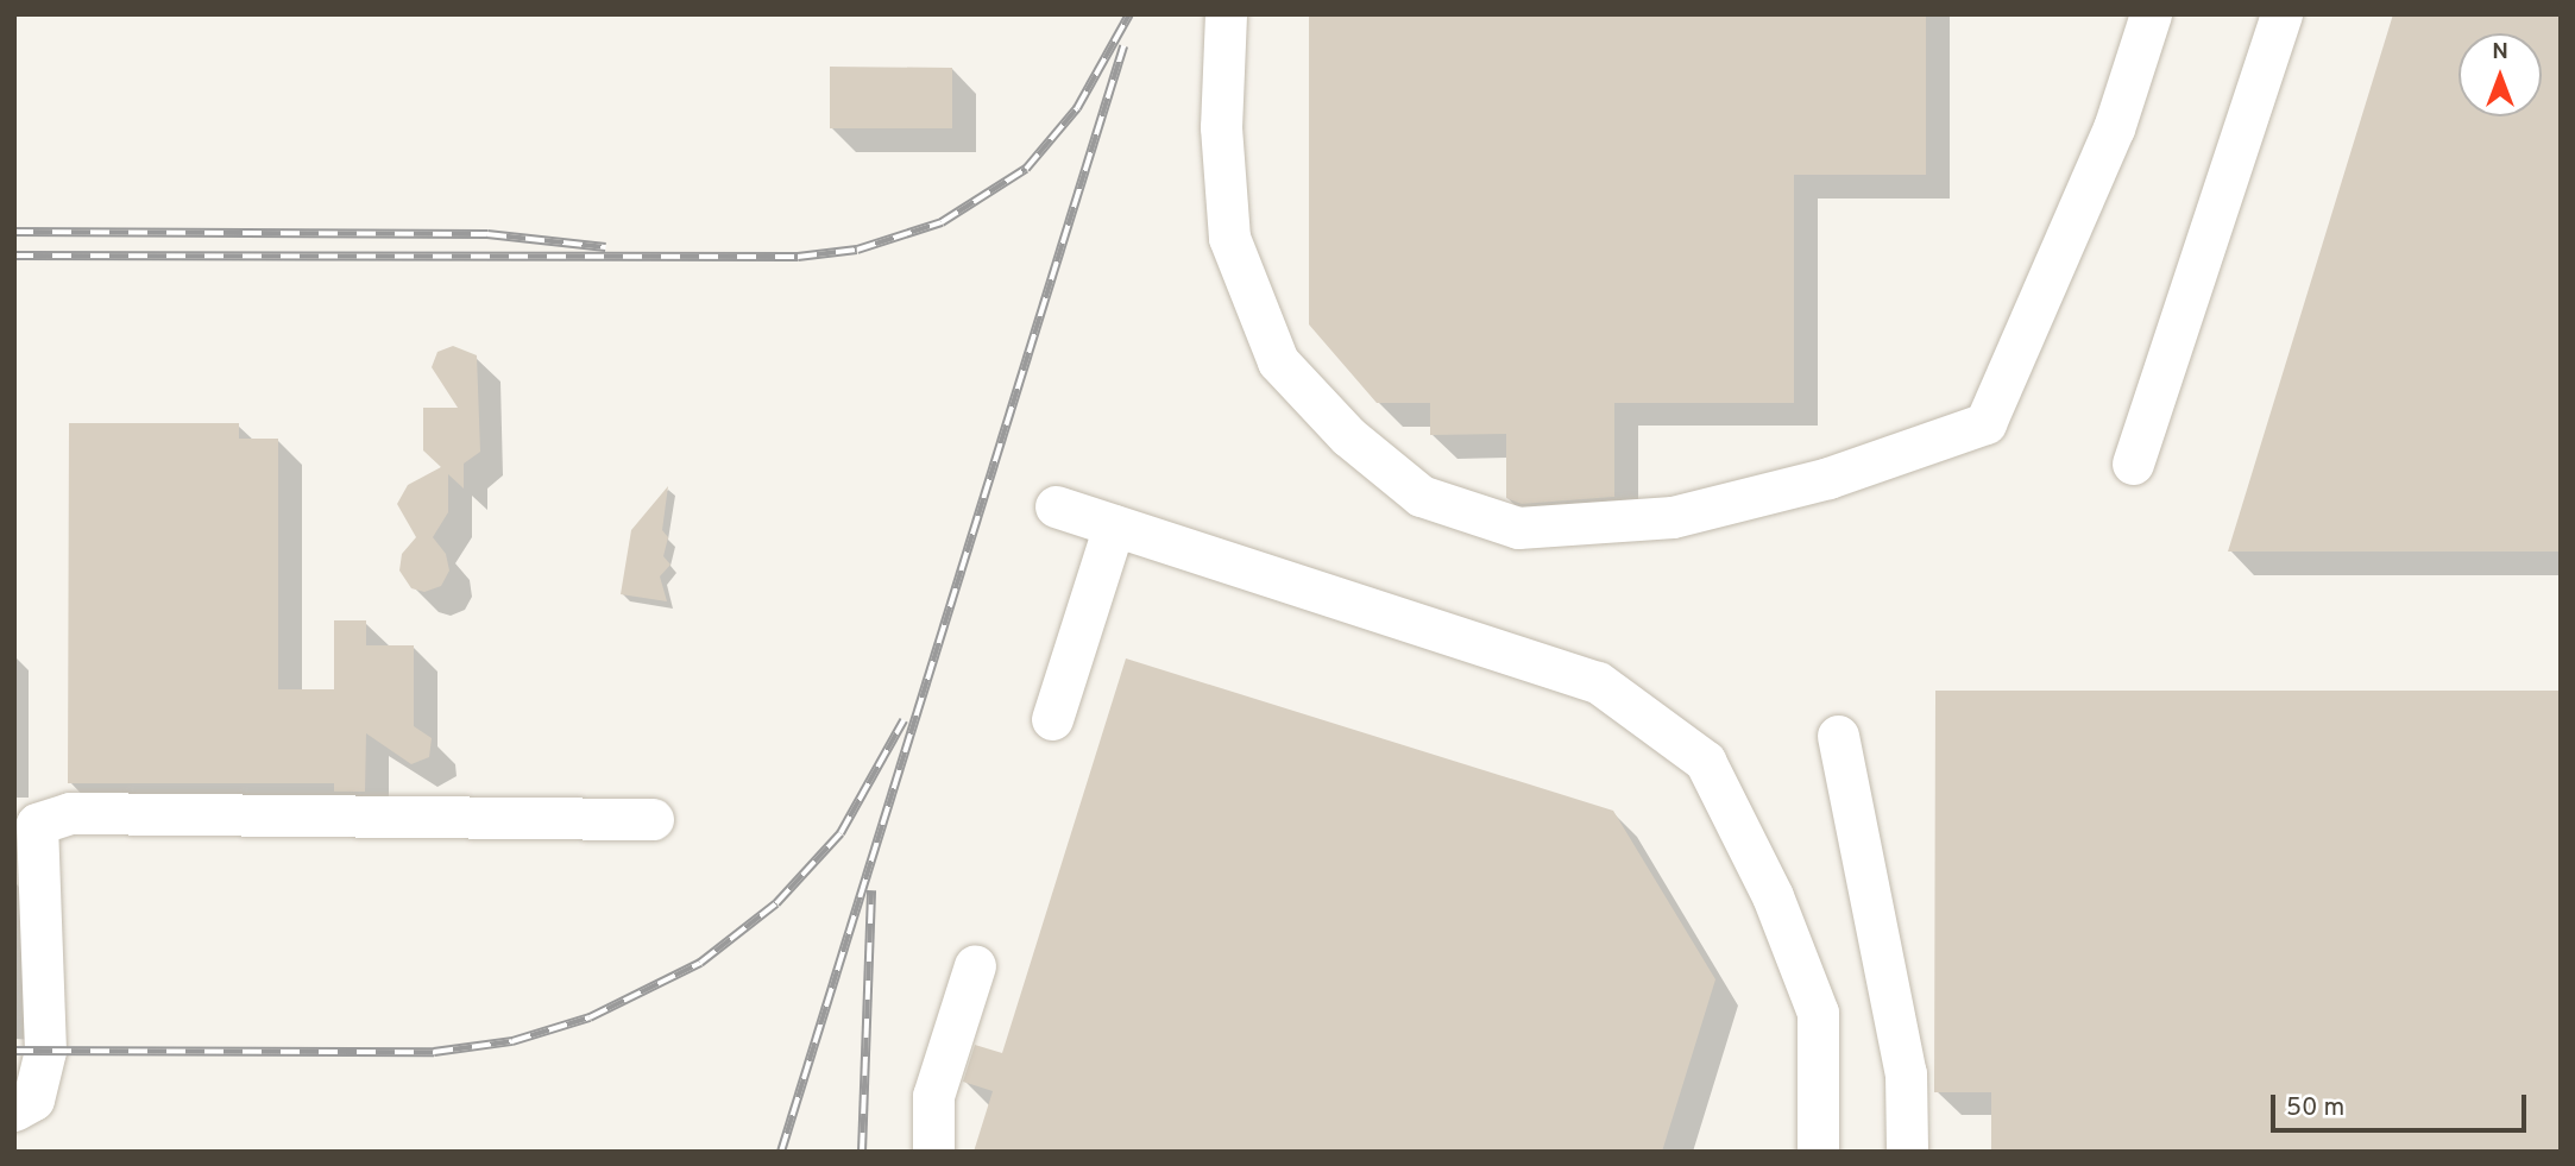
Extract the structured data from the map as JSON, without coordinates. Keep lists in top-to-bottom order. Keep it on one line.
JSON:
{"scale_bar":"50 m","north":"top"}
